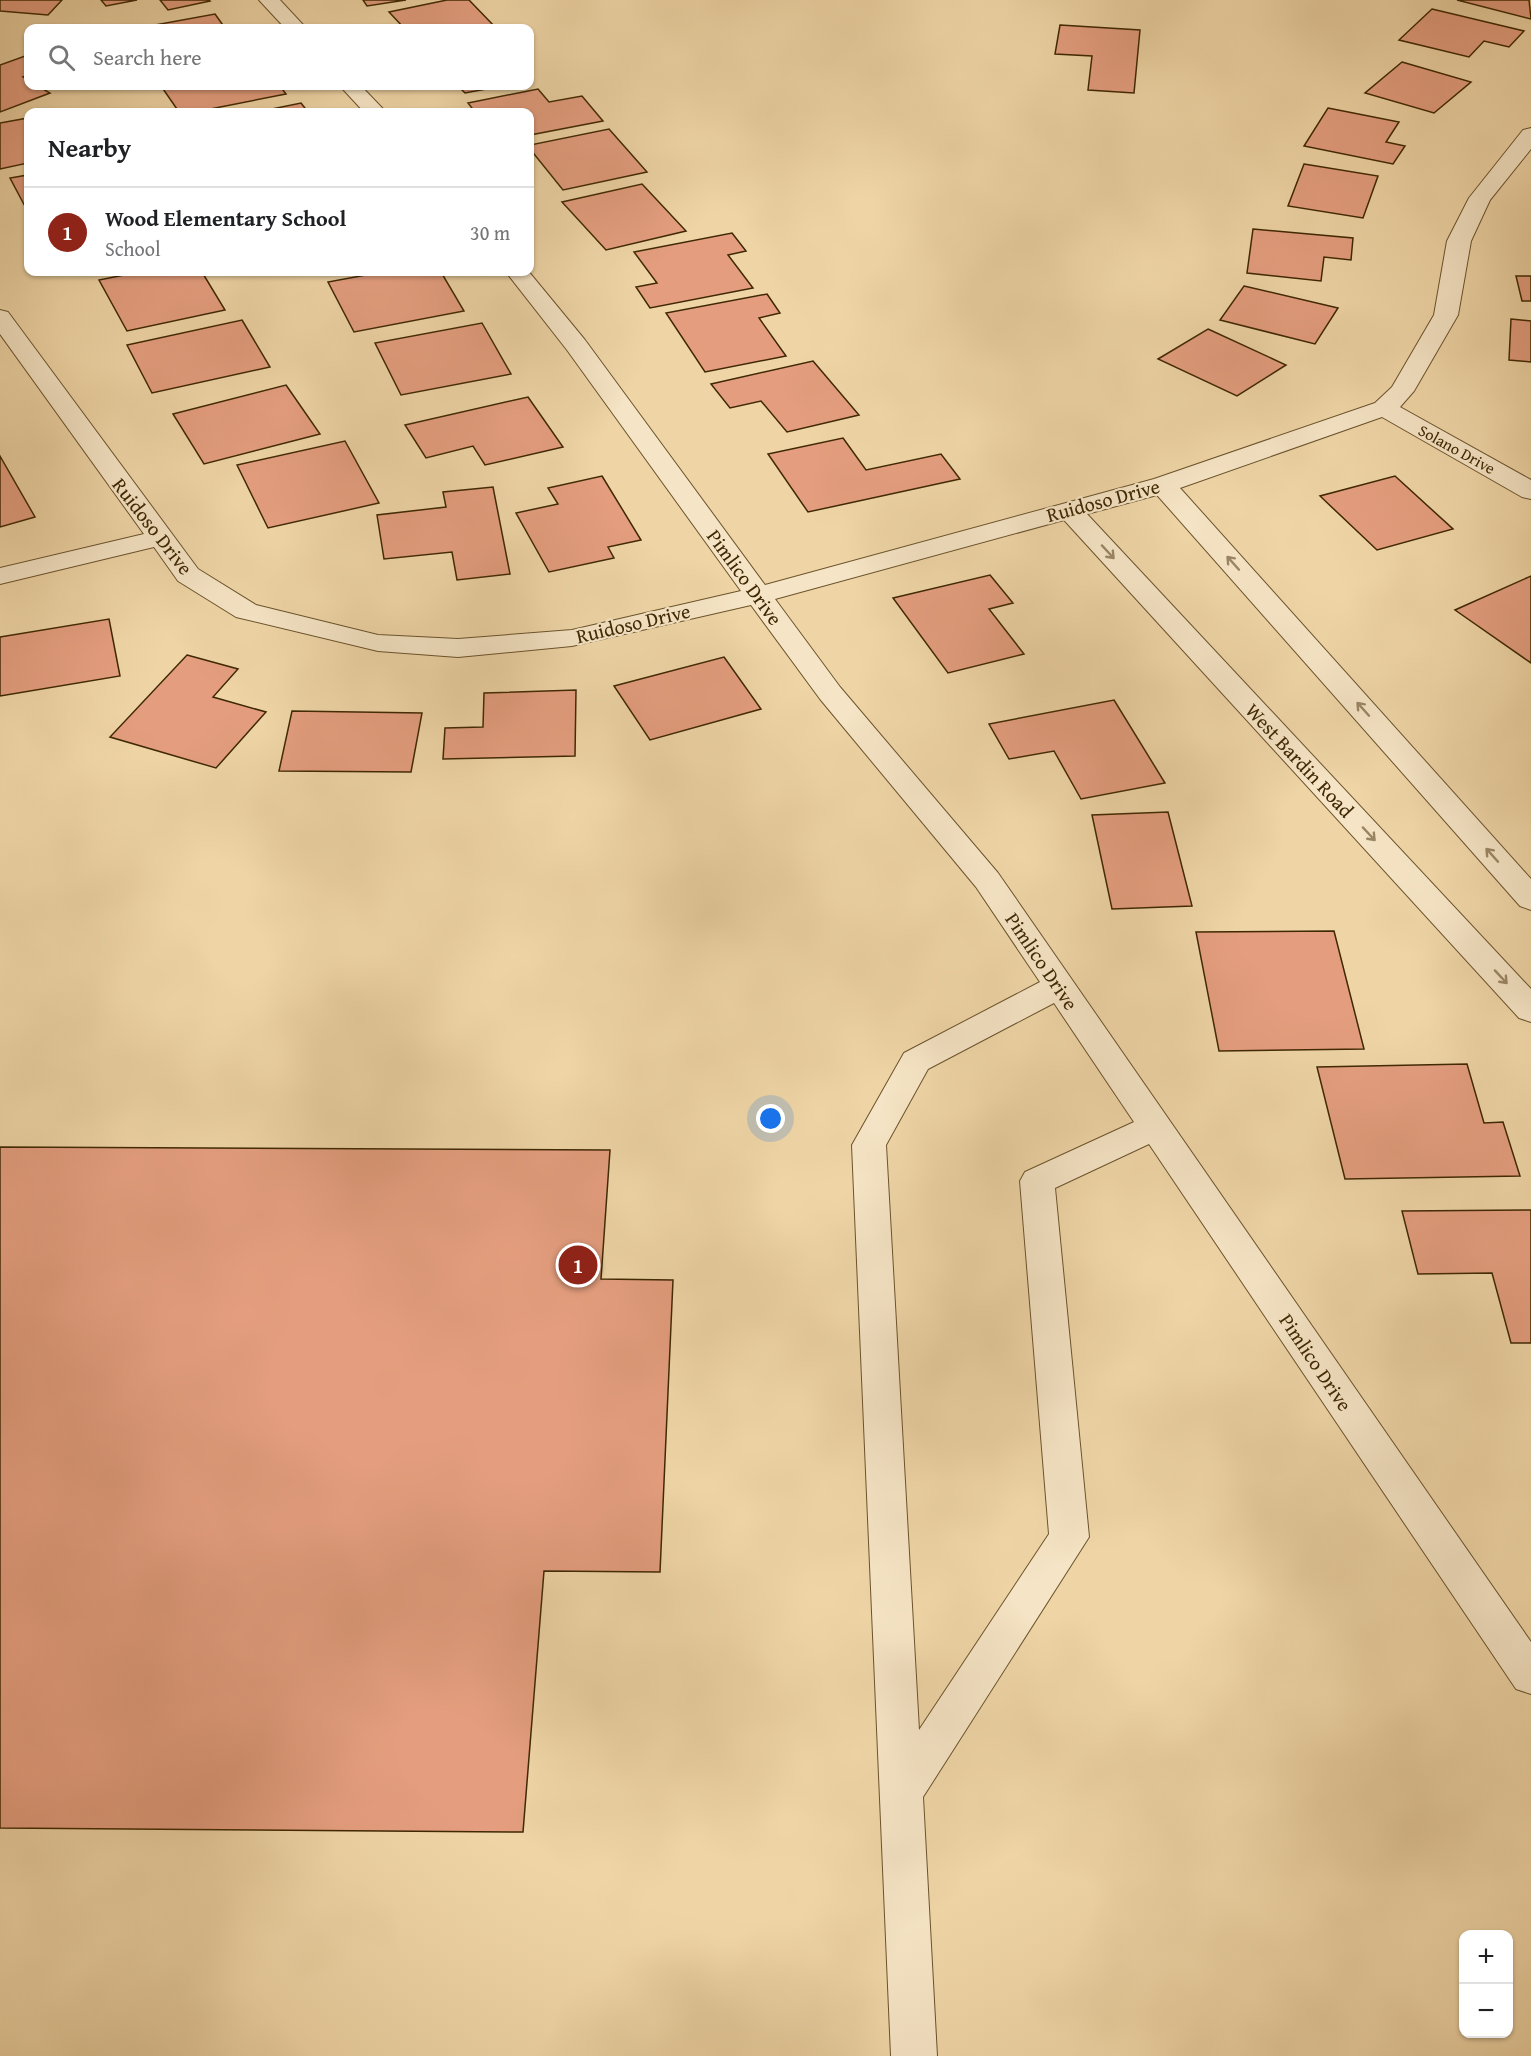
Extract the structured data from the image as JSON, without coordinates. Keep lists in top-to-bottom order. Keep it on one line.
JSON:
{"streets":{"street":["Solano Drive","Ruidoso Drive","Pimlico Drive","West Bardin Road"]},"crossings":[["Solano Drive","Ruidoso Drive"],["Ruidoso Drive","Pimlico Drive"],["Ruidoso Drive","West Bardin Road"]],"page":{"search":"Search here","heading":"Nearby","list":[{"mark":"1","name":"Wood Elementary School","note":"School","value":"30 m"}],"pins":"1","map_buttons":["+","−"]}}
